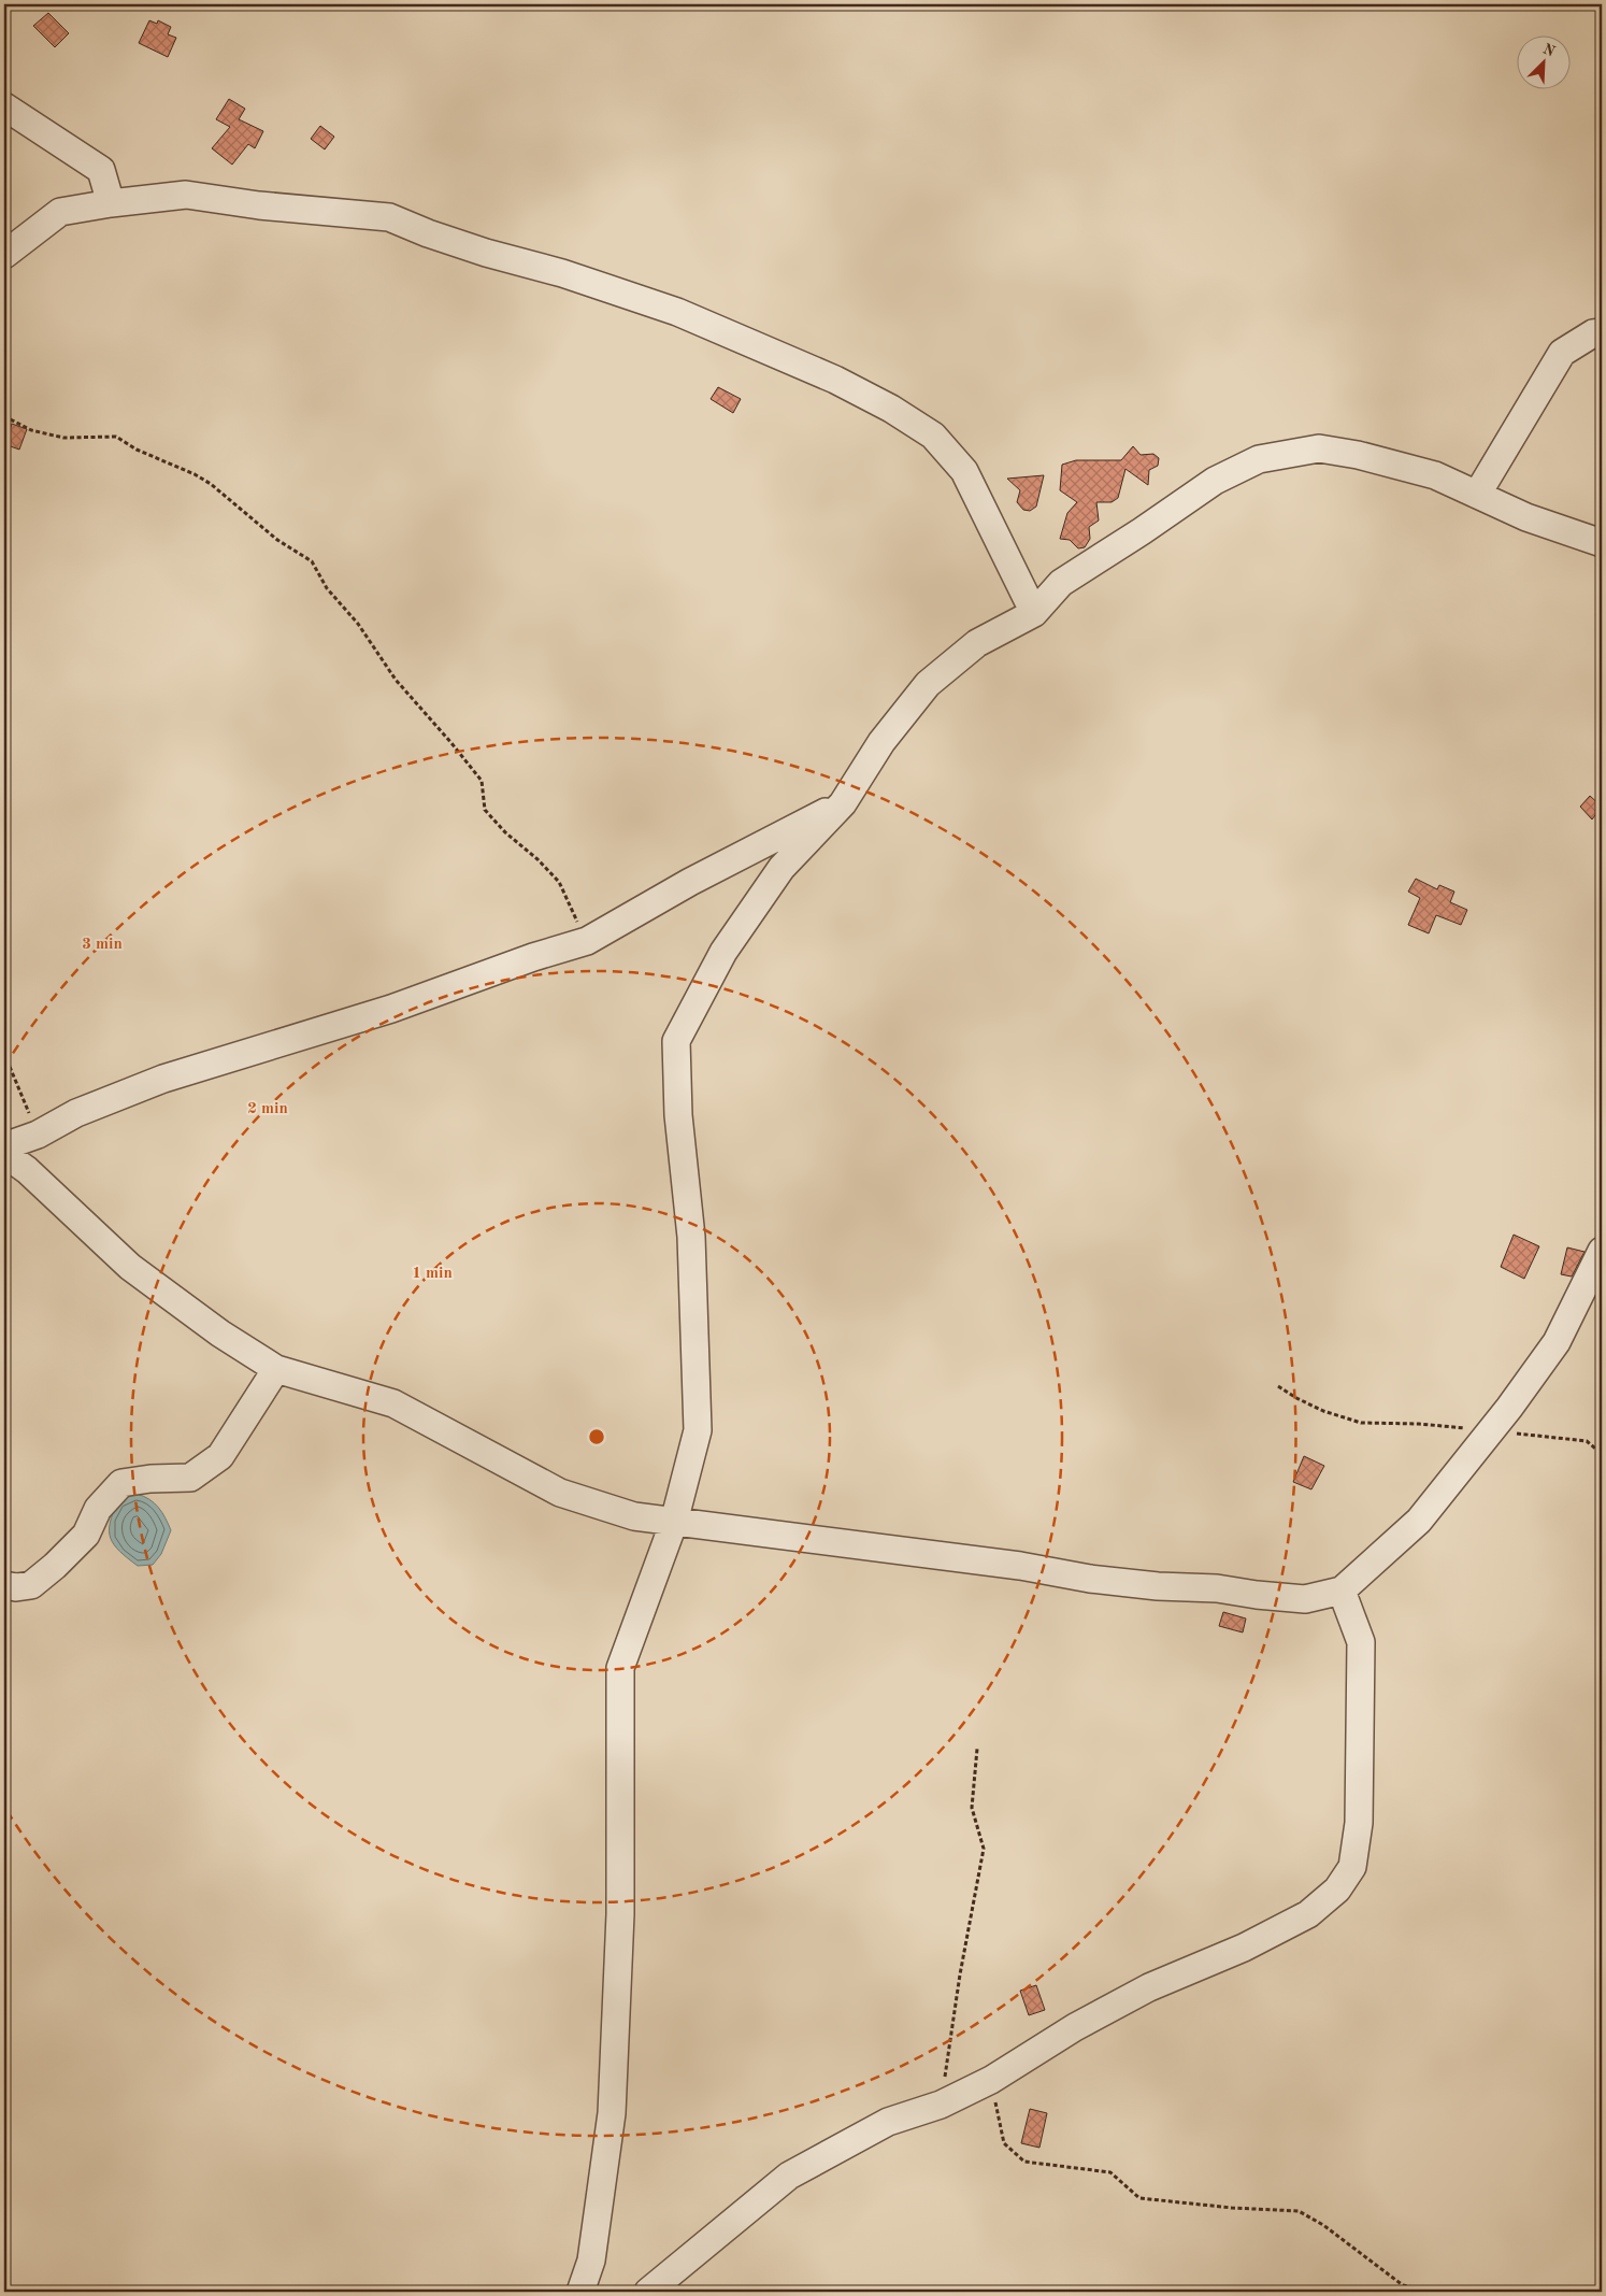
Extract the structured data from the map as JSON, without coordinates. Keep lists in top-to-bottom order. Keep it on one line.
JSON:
{"north":"top right","rings":["3 min","2 min","1 min"]}
